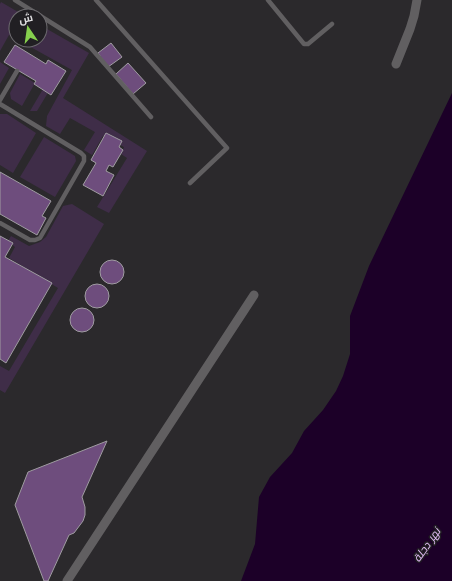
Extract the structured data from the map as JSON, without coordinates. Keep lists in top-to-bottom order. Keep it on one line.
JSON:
{"water":["نهر دجلة"],"north":"top"}
